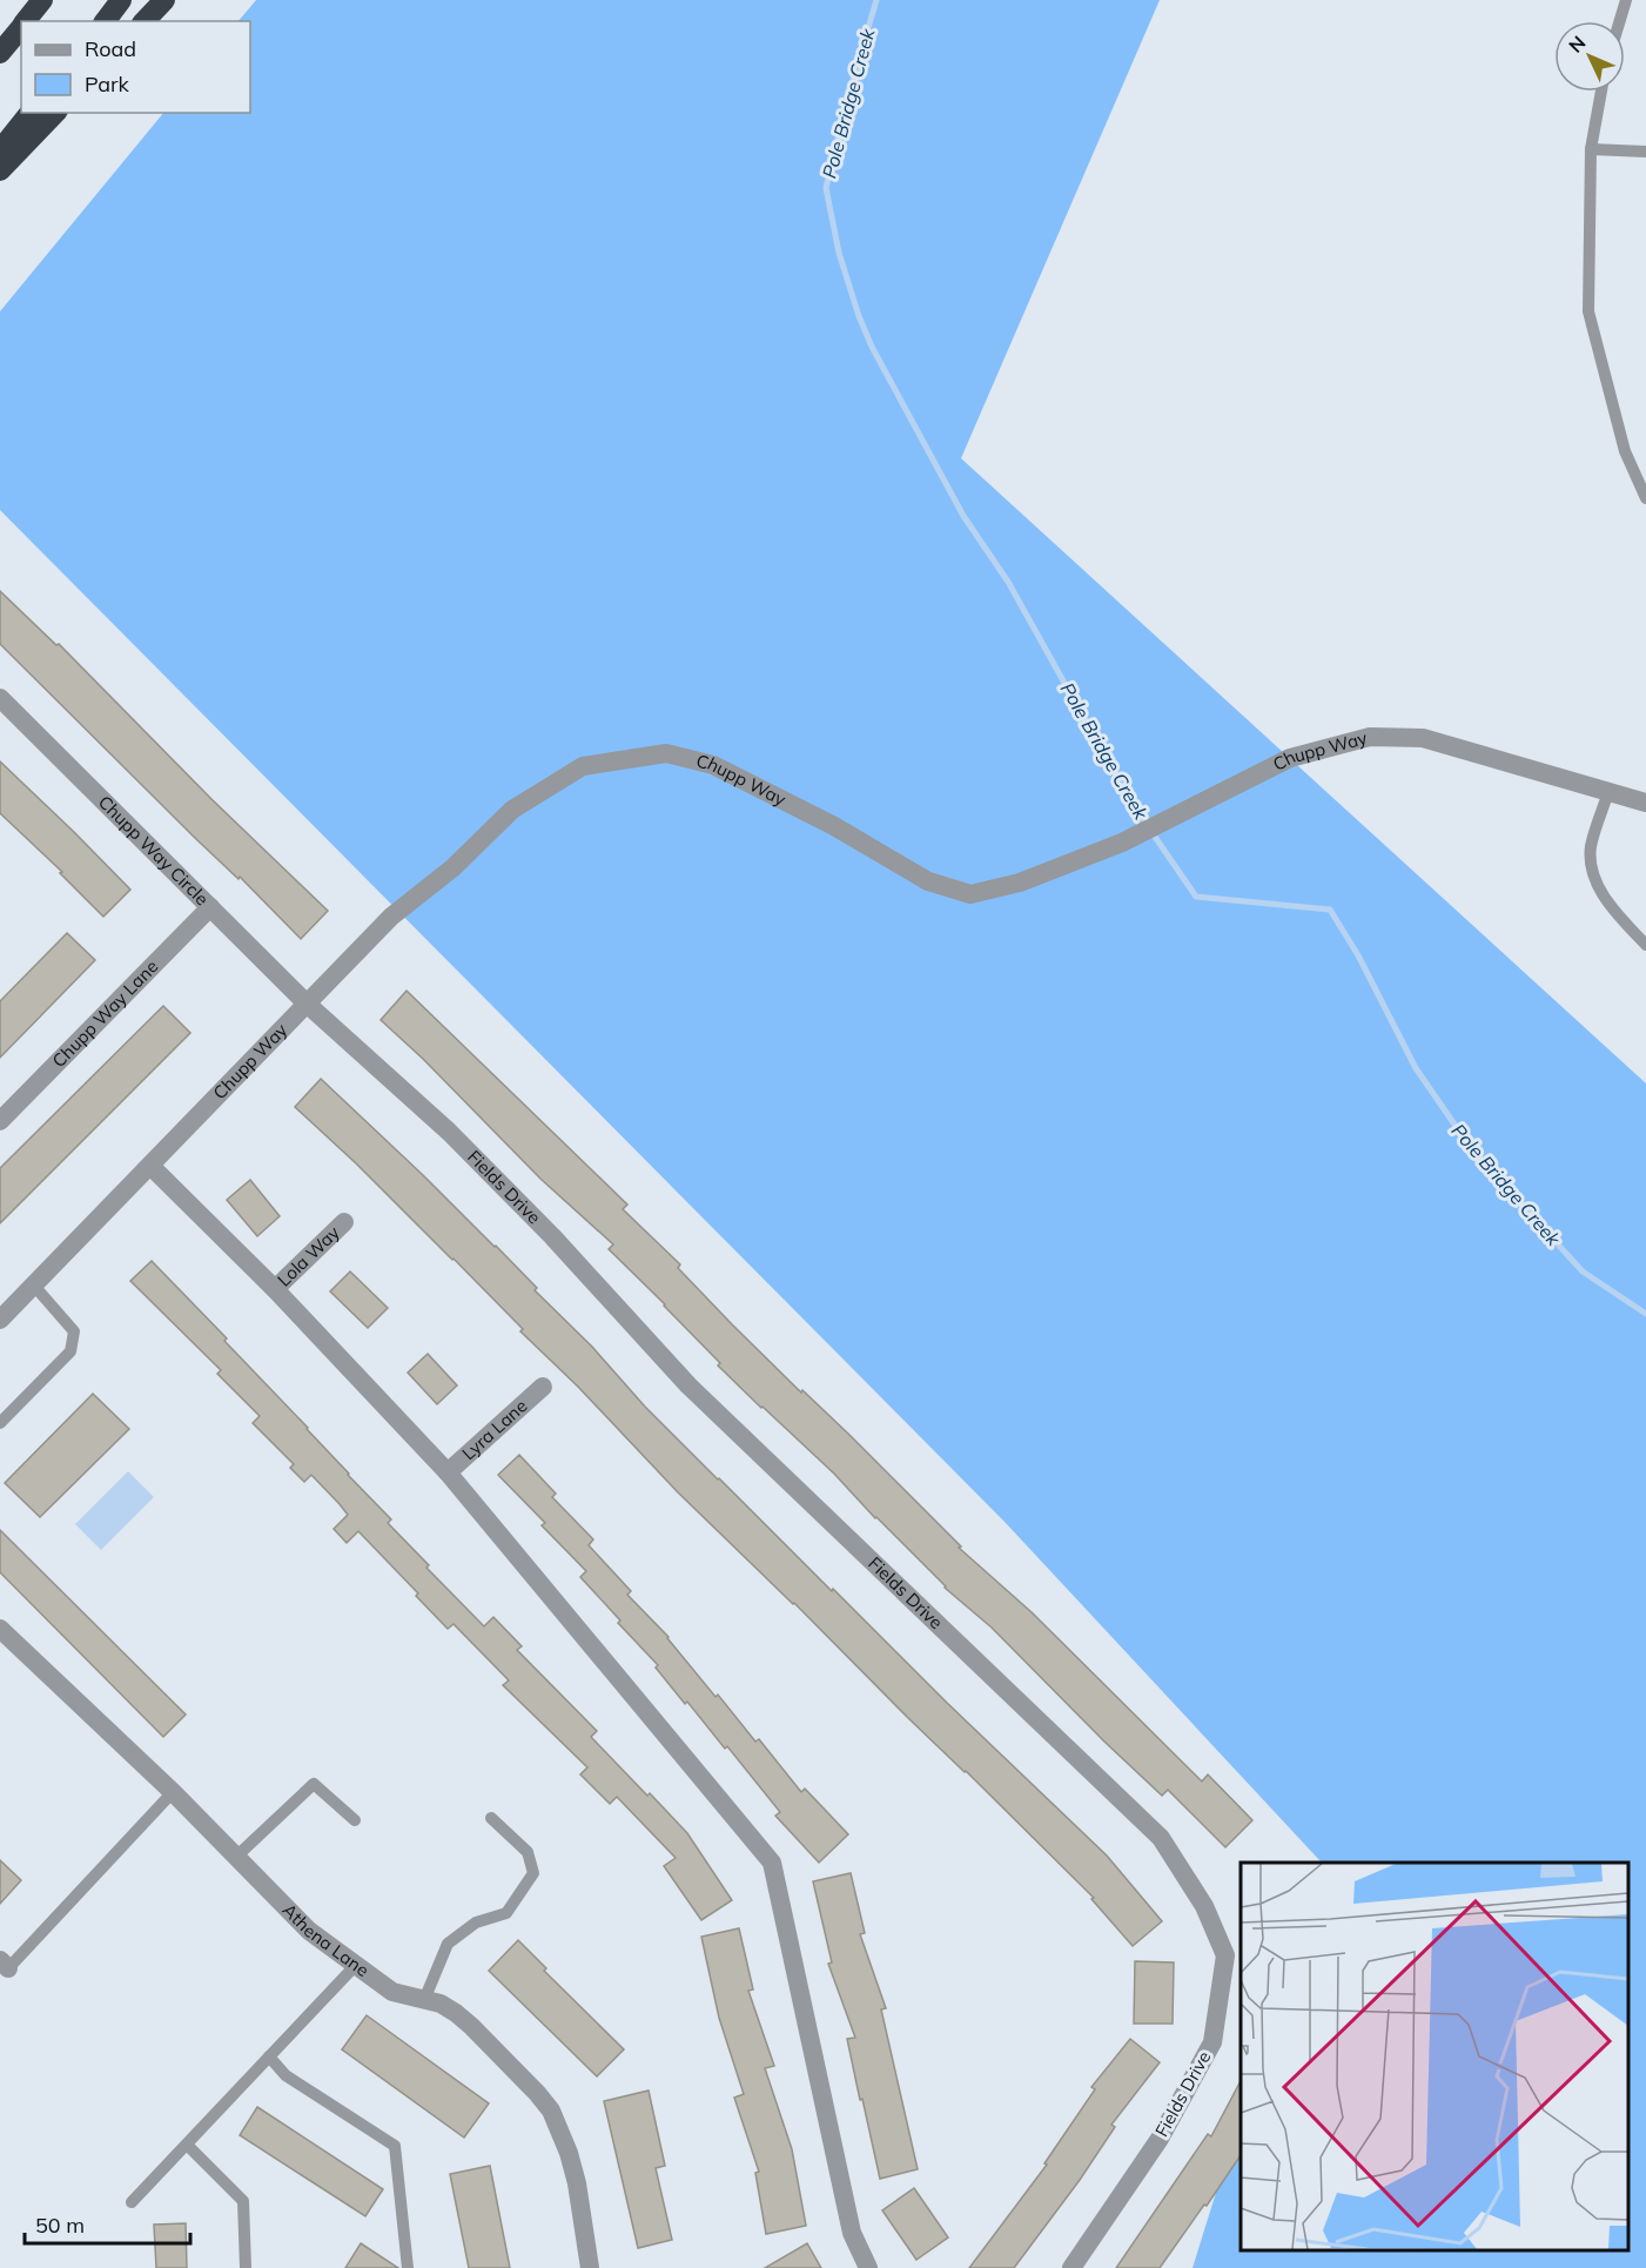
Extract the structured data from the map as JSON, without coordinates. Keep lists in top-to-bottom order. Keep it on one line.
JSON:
{"streets":{"street":["Chupp Way","Chupp Way Circle","Chupp Way Lane","Fields Drive","Lola Way","Lyra Lane","Athena Lane"]},"crossings":[["Chupp Way","Chupp Way Circle"],["Chupp Way","Fields Drive"],["Chupp Way Circle","Chupp Way Lane"],["Chupp Way Circle","Fields Drive"]],"water":["Pole Bridge Creek"],"legend":["Road","Park"],"scale_bar":"50 m","north":"top left"}
